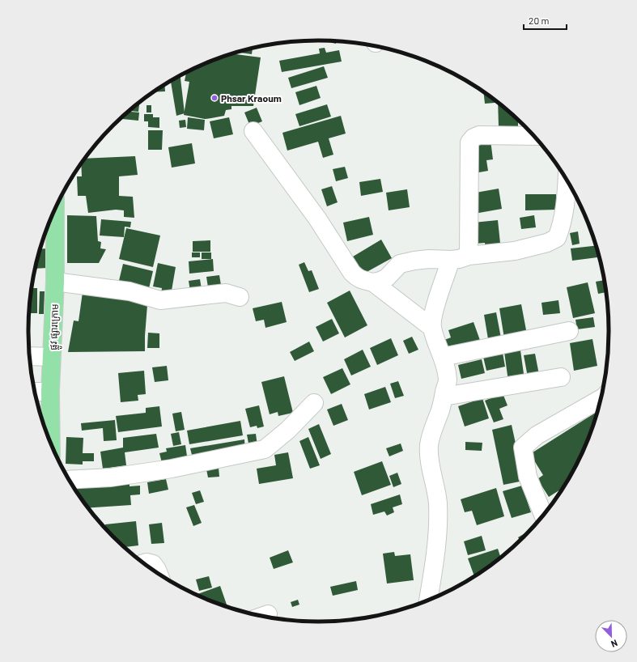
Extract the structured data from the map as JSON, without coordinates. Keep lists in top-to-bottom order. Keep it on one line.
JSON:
{"streets":{"main road":["ផ្លូវ ផ្សារក្រោម"]},"places":["Phsar Kraoum"],"scale_bar":"20 m","north":"bottom right"}
